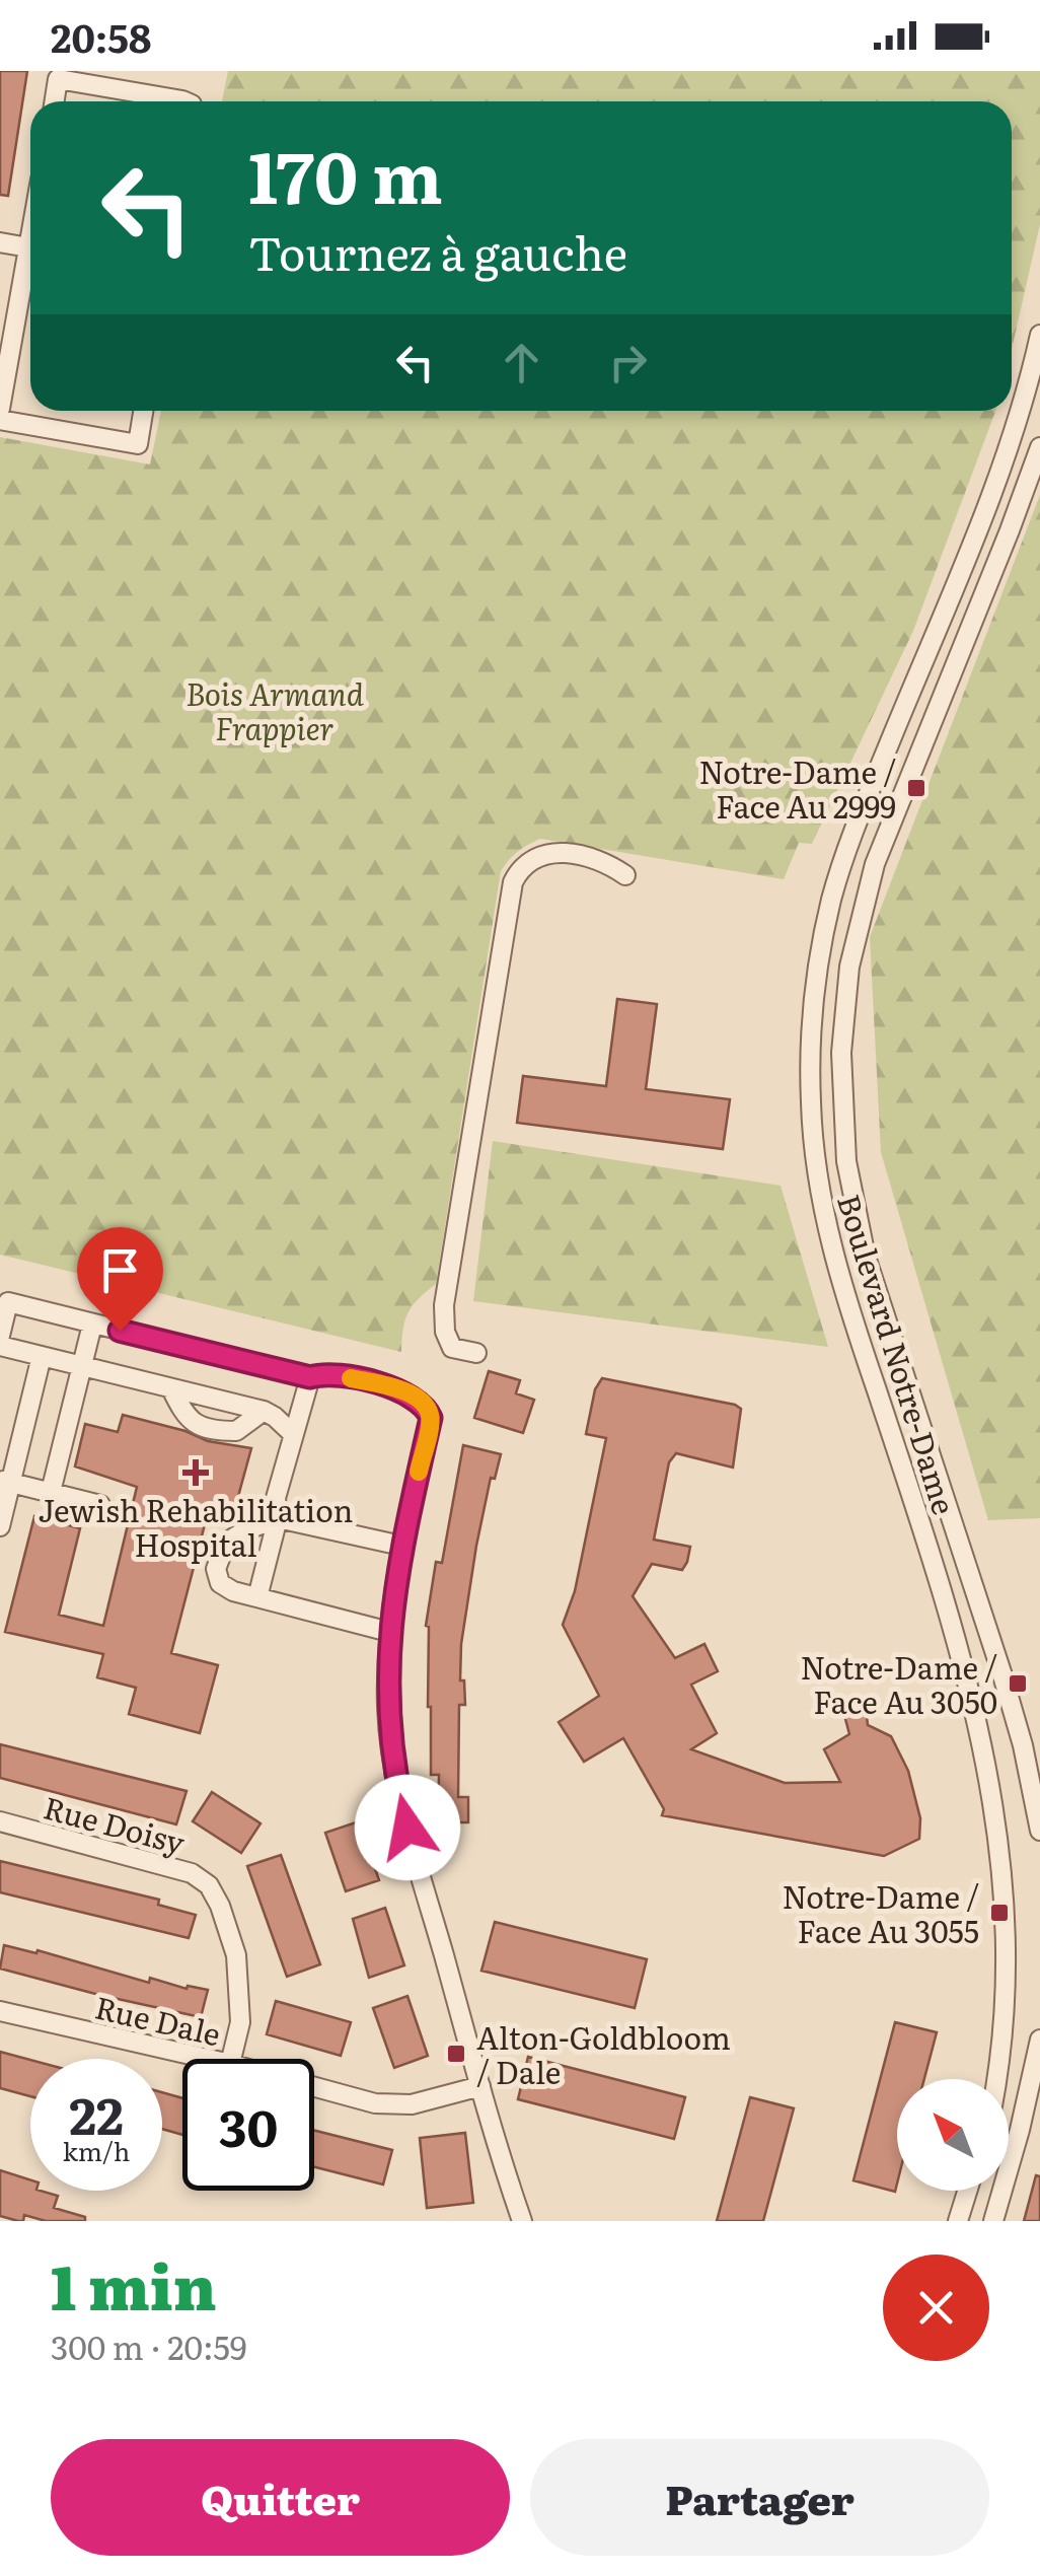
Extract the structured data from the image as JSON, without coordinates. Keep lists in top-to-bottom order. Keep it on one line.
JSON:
{"streets":{"street":["Boulevard Notre-Dame","Rue Doisy","Rue Dale"]},"parks":["Bois Armand Frappier"],"places":{"transit":["Notre-Dame / Face Au 2999","Notre-Dame / Face Au 3050","Notre-Dame / Face Au 3055","Alton-Goldbloom / Dale"],"health":["Jewish Rehabilitation Hospital"]},"north":"top left","page":{"status":"20:58","turn":["170 m","Tournez à gauche"],"speed":"22 km/h","limit":"30","heading":["1 min","300 m · 20:59"],"buttons":["Quitter","Partager"]}}
